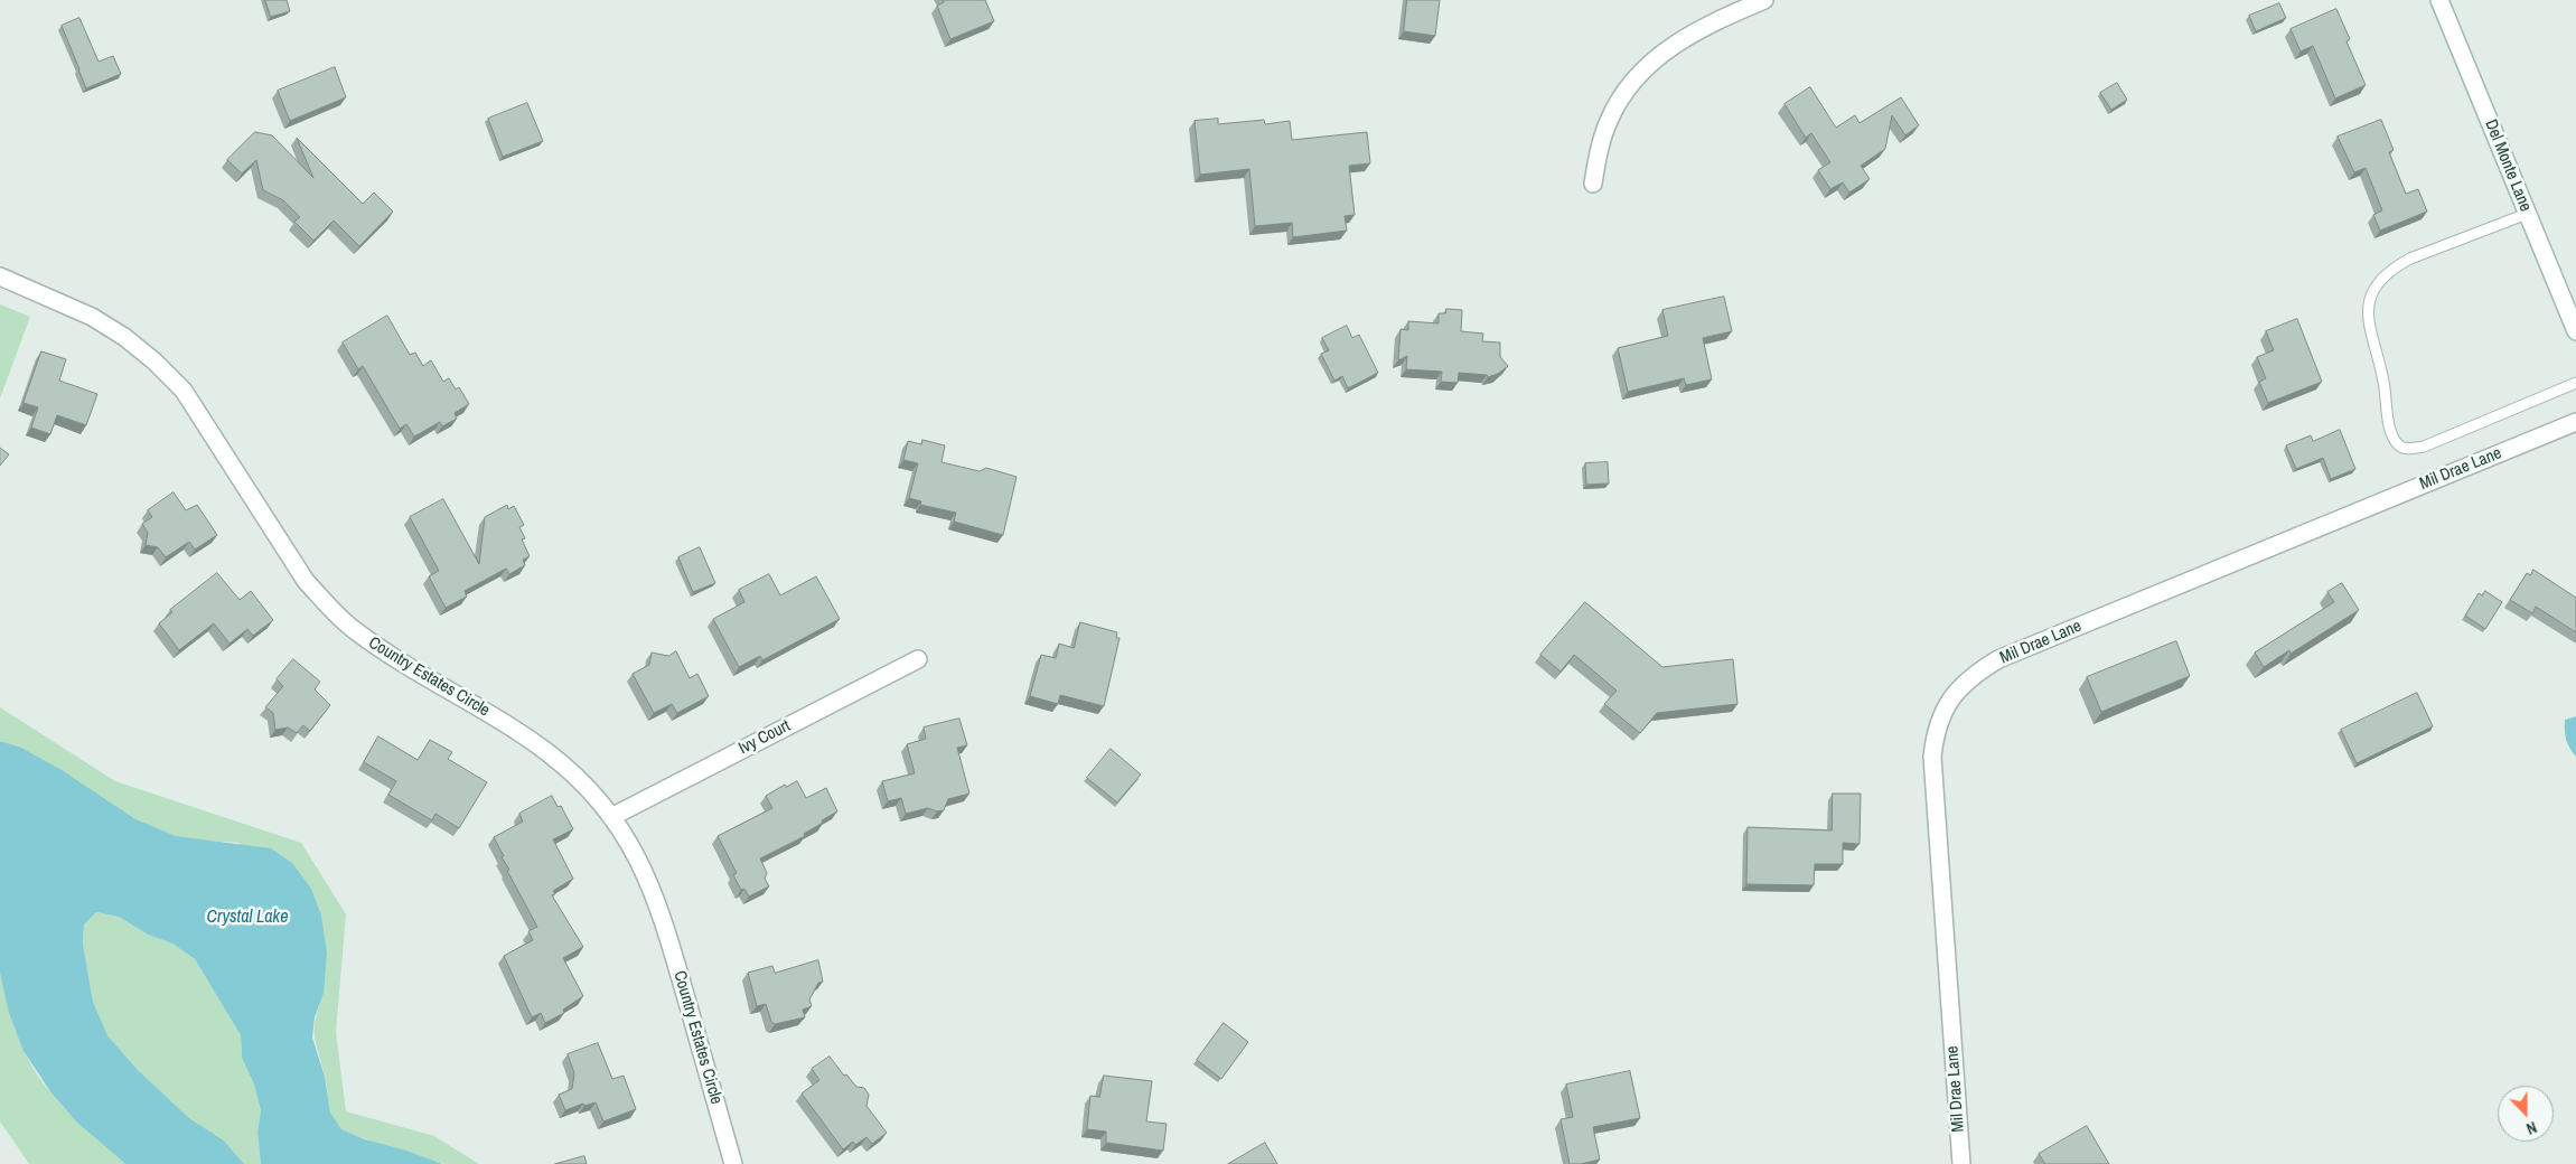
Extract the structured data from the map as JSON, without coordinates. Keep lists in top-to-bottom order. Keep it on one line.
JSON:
{"streets":{"street":["Del Monte Lane","Mil Drae Lane","Country Estates Circle","Ivy Court"]},"crossings":[["Country Estates Circle","Ivy Court"]],"water":["Crystal Lake"],"north":"bottom"}
